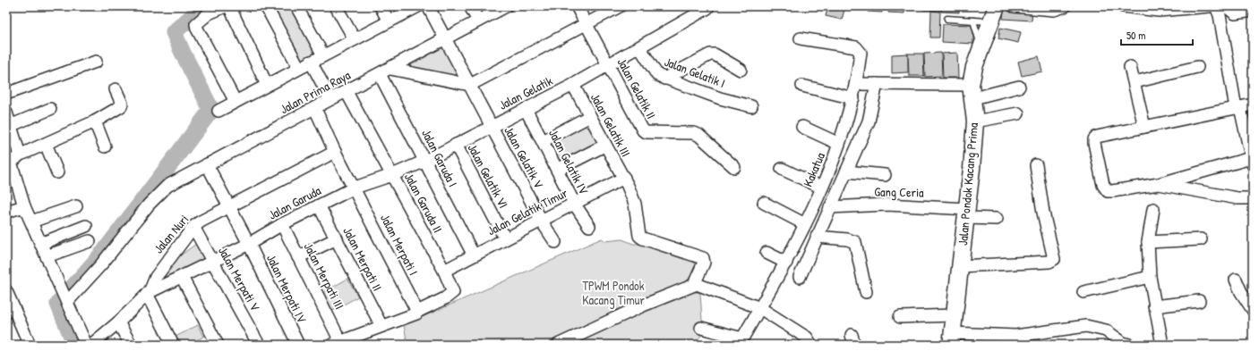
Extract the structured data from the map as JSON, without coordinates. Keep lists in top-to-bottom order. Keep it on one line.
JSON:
{"streets":{"street":["Jalan Gelatik I","Jalan Gelatik II","Jalan Prima Raya","Jalan Gelatik","Jalan Gelatik III","Jalan Gelatik V","Jalan Garuda I","Jalan Gelatik IV","Kakatua","Jalan Gelatik VI","Jalan Pondok Kacang Prima","Gang Ceria","Jalan Garuda","Jalan Garuda II","Jalan Gelatik Timur","Jalan Nuri","Jalan Merpati I","Jalan Merpati II","Jalan Merpati III","Jalan Merpati V","Jalan Merpati IV"]},"crossings":[["Jalan Gelatik I","Jalan Gelatik"],["Jalan Gelatik II","Jalan Gelatik"],["Jalan Prima Raya","Jalan Gelatik V"],["Jalan Prima Raya","Jalan Garuda I"],["Jalan Prima Raya","Jalan Garuda II"],["Jalan Prima Raya","Jalan Merpati I"],["Jalan Prima Raya","Jalan Merpati IV"],["Jalan Gelatik","Jalan Gelatik III"],["Jalan Gelatik","Jalan Gelatik V"],["Jalan Gelatik","Jalan Gelatik IV"],["Jalan Gelatik","Jalan Gelatik VI"],["Jalan Gelatik","Jalan Garuda"],["Jalan Gelatik III","Jalan Gelatik Timur"],["Jalan Gelatik V","Jalan Gelatik Timur"],["Jalan Garuda I","Jalan Garuda"],["Jalan Garuda I","Jalan Gelatik Timur"],["Jalan Gelatik IV","Jalan Gelatik Timur"],["Jalan Gelatik VI","Jalan Garuda"],["Jalan Gelatik VI","Jalan Gelatik Timur"],["Jalan Pondok Kacang Prima","Gang Ceria"],["Jalan Garuda","Jalan Garuda II"],["Jalan Garuda","Jalan Nuri"],["Jalan Garuda","Jalan Merpati I"],["Jalan Garuda","Jalan Merpati II"],["Jalan Garuda","Jalan Merpati III"],["Jalan Garuda","Jalan Merpati V"],["Jalan Garuda","Jalan Merpati IV"],["Jalan Garuda II","Jalan Gelatik Timur"],["Jalan Garuda II","Jalan Merpati I"],["Jalan Nuri","Jalan Merpati I"],["Jalan Nuri","Jalan Merpati V"],["Jalan Nuri","Jalan Merpati IV"]],"parks":["TPWM Pondok Kacang Timur"],"scale_bar":"50 m"}
